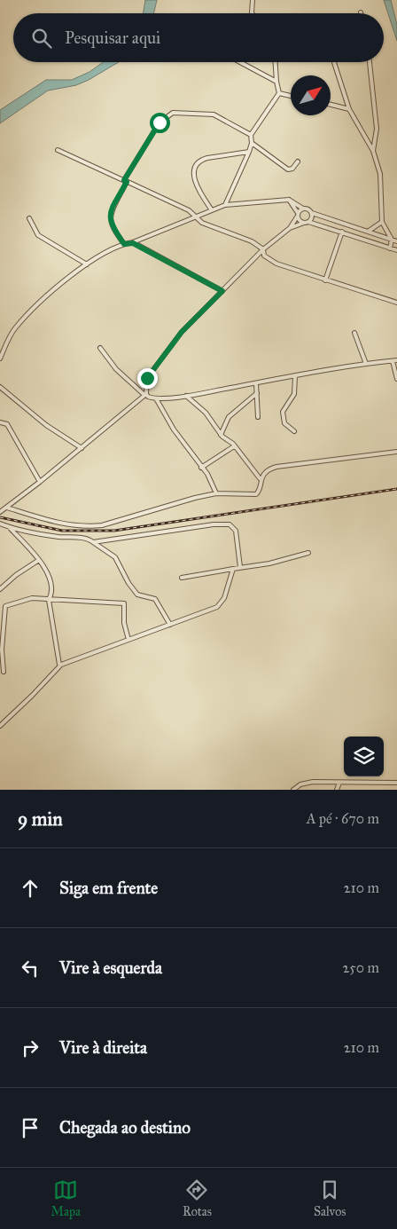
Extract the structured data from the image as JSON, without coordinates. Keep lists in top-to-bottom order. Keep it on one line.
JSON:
{"north":"top right","page":{"search":"Pesquisar aqui","heading":["9 min","A pé · 670 m"],"list":[["Siga em frente","210 m"],["Vire à esquerda","250 m"],["Vire à direita","210 m"],"Chegada ao destino"],"nav":["Mapa","Rotas","Salvos"]}}
